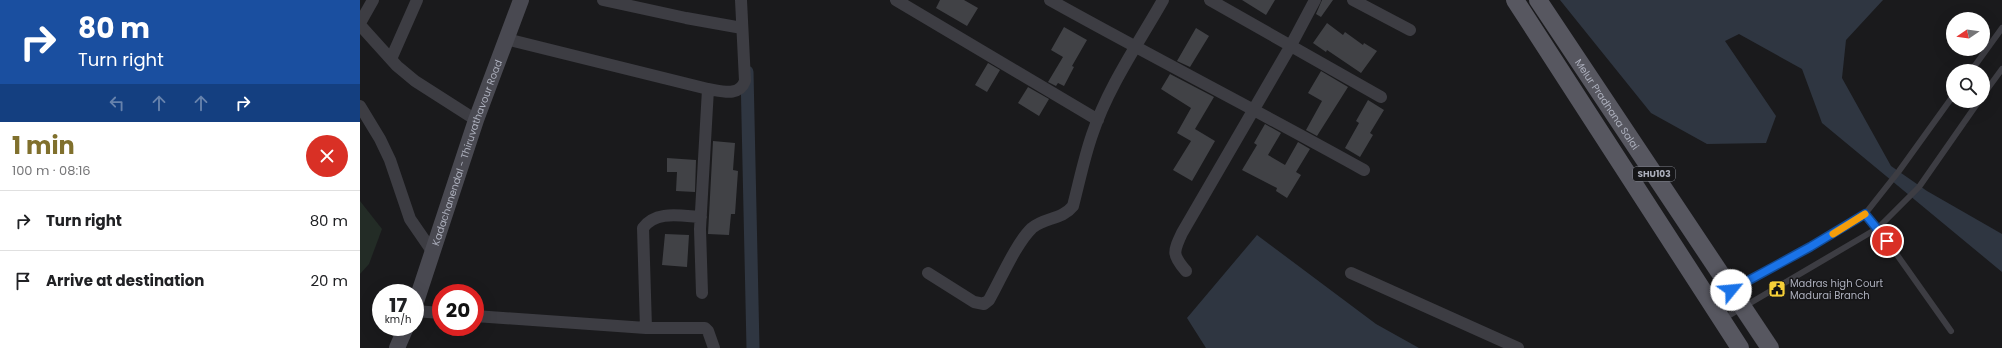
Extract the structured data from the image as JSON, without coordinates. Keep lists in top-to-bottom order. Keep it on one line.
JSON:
{"streets":{"main road":["Melur Pradhana Salai","Kadachanendal - Thiruvathavour Road","SHU103"]},"places":{"public building":["Madras high Court Madurai Branch"]},"north":"left","page":{"turn":["80 m","Turn right"],"heading":["1 min","100 m · 08:16"],"list":[{"name":"Turn right","value":"80 m"},{"name":"Arrive at destination","value":"20 m"}],"speed":"17 km/h","limit":"20"}}
